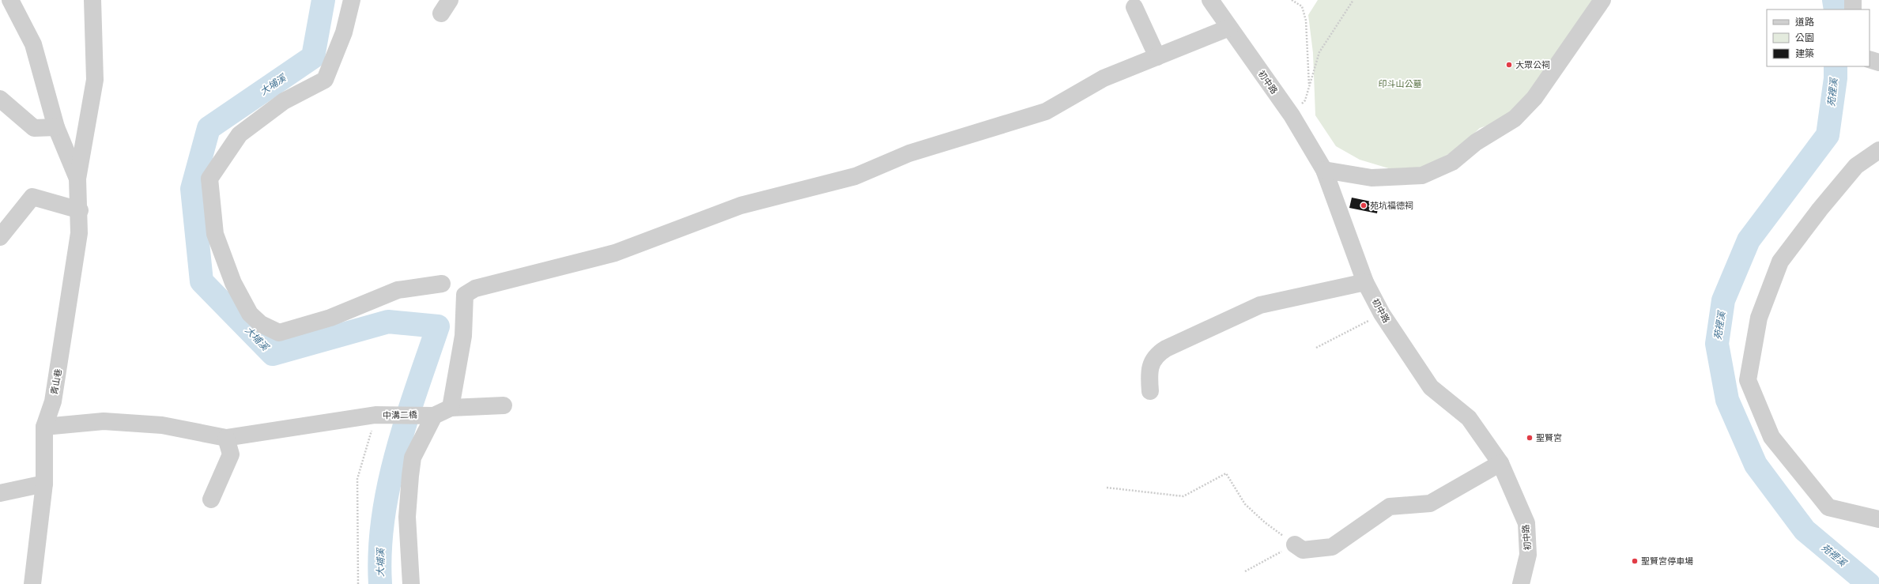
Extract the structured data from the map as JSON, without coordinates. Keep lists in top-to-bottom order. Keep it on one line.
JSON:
{"streets":{"street":["初中路","青山巷","中溝二橋"]},"crossings":[["青山巷","中溝二橋"]],"water":["大埔溪","苑裡溪"],"parks":["印斗山公墓"],"places":["大眾公祠","苑坑福德祠","聖賢宮","聖賢宮停車場"],"legend":["道路","公園","建築"]}
